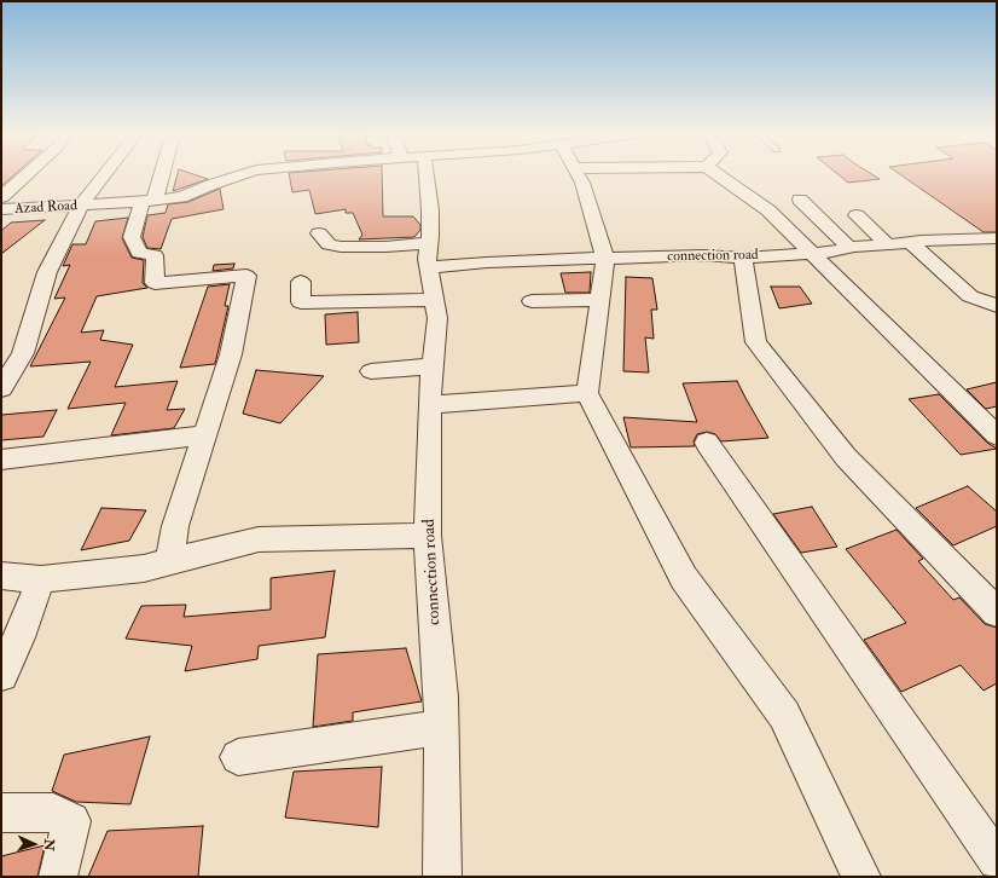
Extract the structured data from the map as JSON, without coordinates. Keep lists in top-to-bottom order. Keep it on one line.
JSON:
{"streets":{"street":["Azad Road","connection road"]},"north":"right"}
